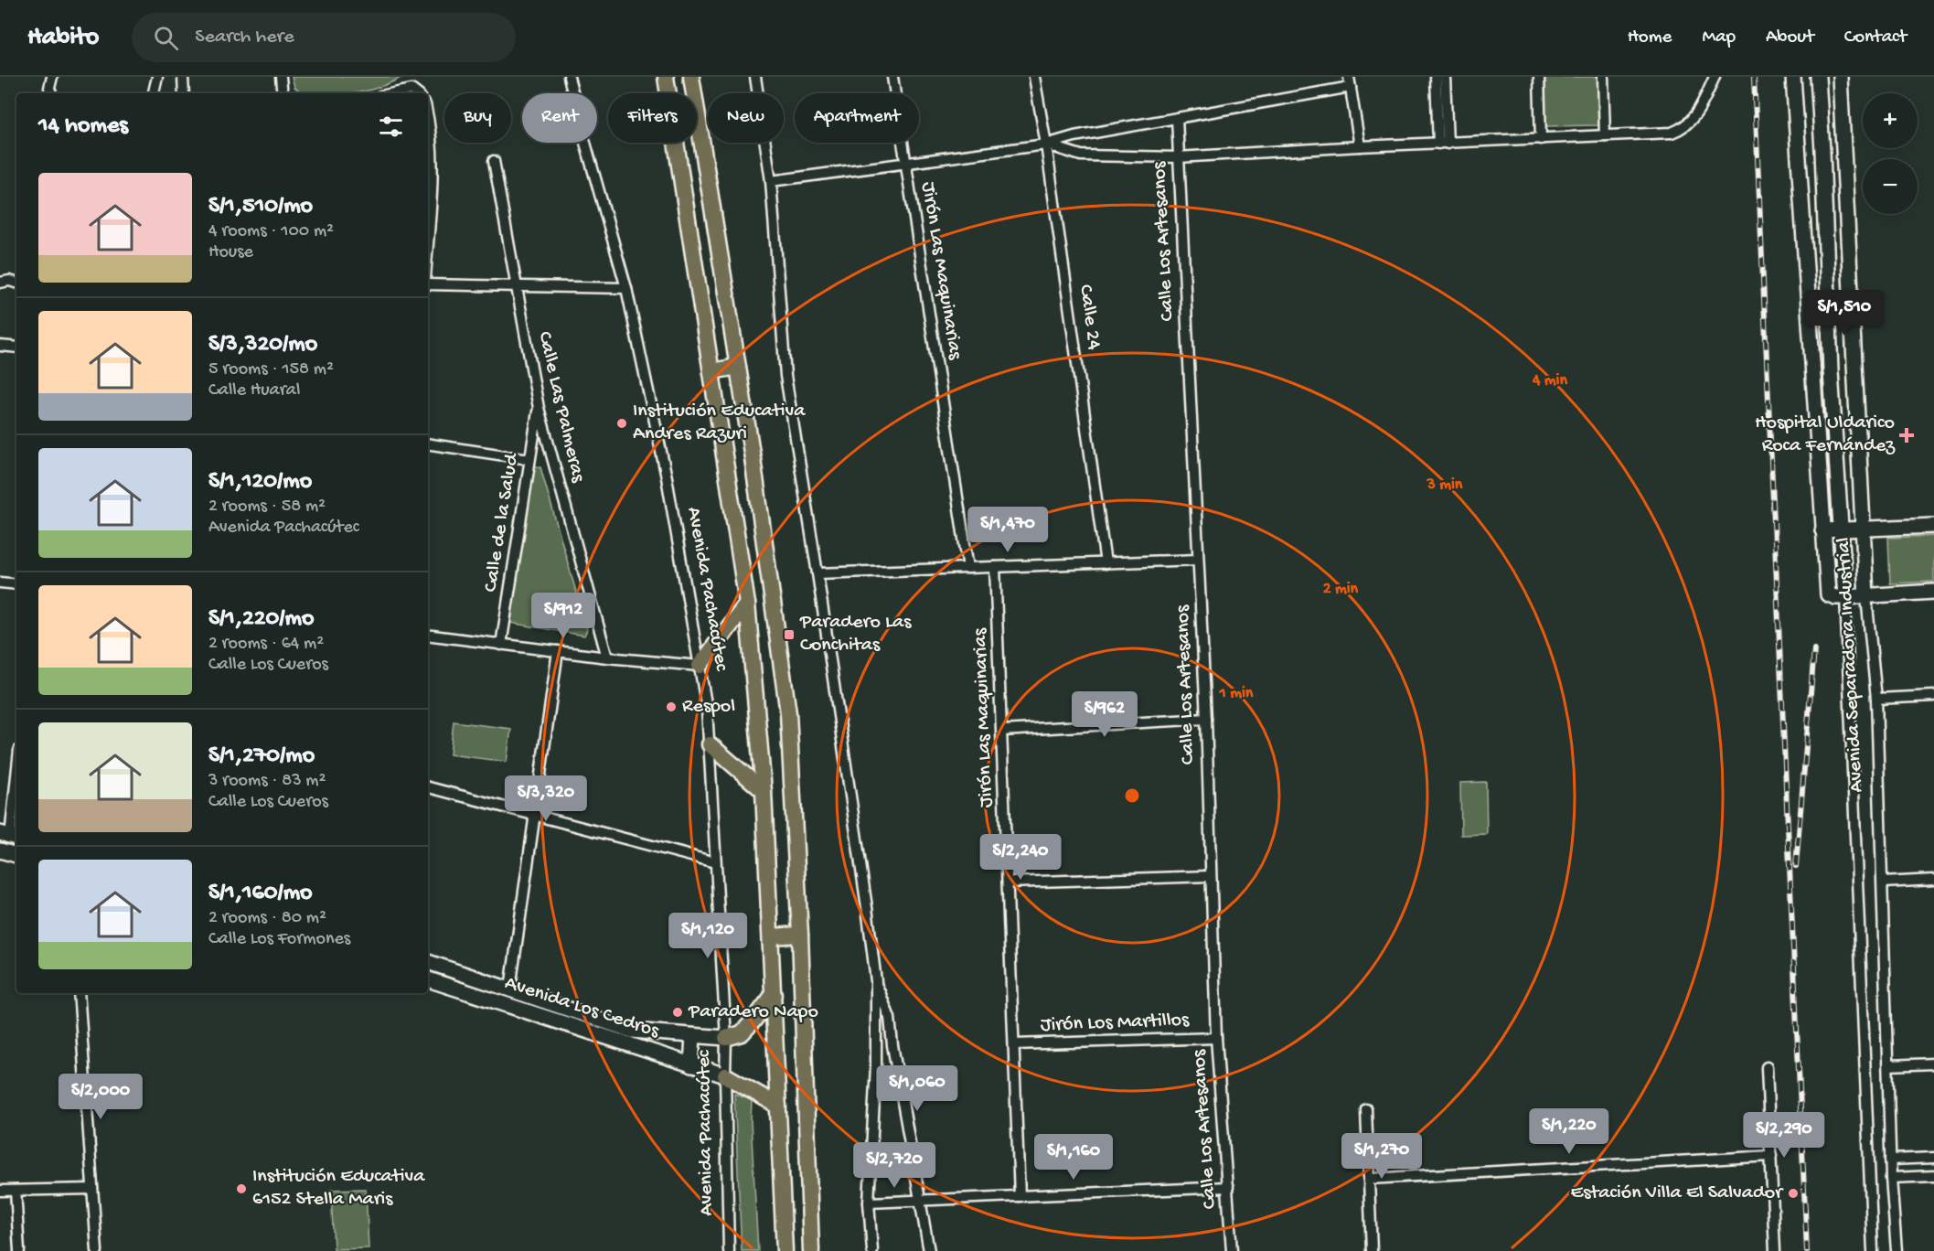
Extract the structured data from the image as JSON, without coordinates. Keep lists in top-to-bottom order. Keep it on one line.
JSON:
{"streets":{"main road":["Avenida Pachacútec","Avenida Separadora Industrial","Avenida Los Cedros"],"street":["Calle Los Artesanos","Jirón Las Maquinarias","Calle 24","Calle Las Palmeras","Calle de la Salud","Jirón Los Martillos"]},"crossings":[["Calle Los Artesanos","Jirón Los Martillos"],["Jirón Las Maquinarias","Jirón Los Martillos"],["Calle Las Palmeras","Calle de la Salud"],["Avenida Pachacútec","Avenida Los Cedros"]],"places":{"other":["Institución Educativa Andres Razuri","Respol","Paradero Napo","Institución Educativa 6152 Stella Maris","Estación Villa El Salvador"],"health":["Hospital Uldarico Roca Fernández"],"transit":["Paradero Las Conchitas"]},"page":{"header":"Habito","search":"Search here","nav":["Home","Map","About","Contact"],"map_buttons":["+","−"],"chip":["Buy","Rent","Filters","New","Apartment"],"heading":"14 homes","list":[{"name":"S/1,510/mo","note":"4 rooms · 100 m² · House"},{"name":"S/3,320/mo","note":"5 rooms · 158 m² · Calle Huaral"},{"name":"S/1,120/mo","note":"2 rooms · 58 m² · Avenida Pachacútec"},{"name":"S/1,220/mo","note":"2 rooms · 64 m² · Calle Los Cueros"},{"name":"S/1,270/mo","note":"3 rooms · 83 m² · Calle Los Cueros"},{"name":"S/1,160/mo","note":"2 rooms · 80 m² · Calle Los Formones"}],"price":["S/1,510","S/1,470","S/912","S/962","S/3,320","S/2,240","S/1,120","S/1,060","S/2,000","S/1,220","S/2,290","S/1,270","S/1,160","S/2,720"]},"rings":["4 min","3 min","2 min","1 min"]}
